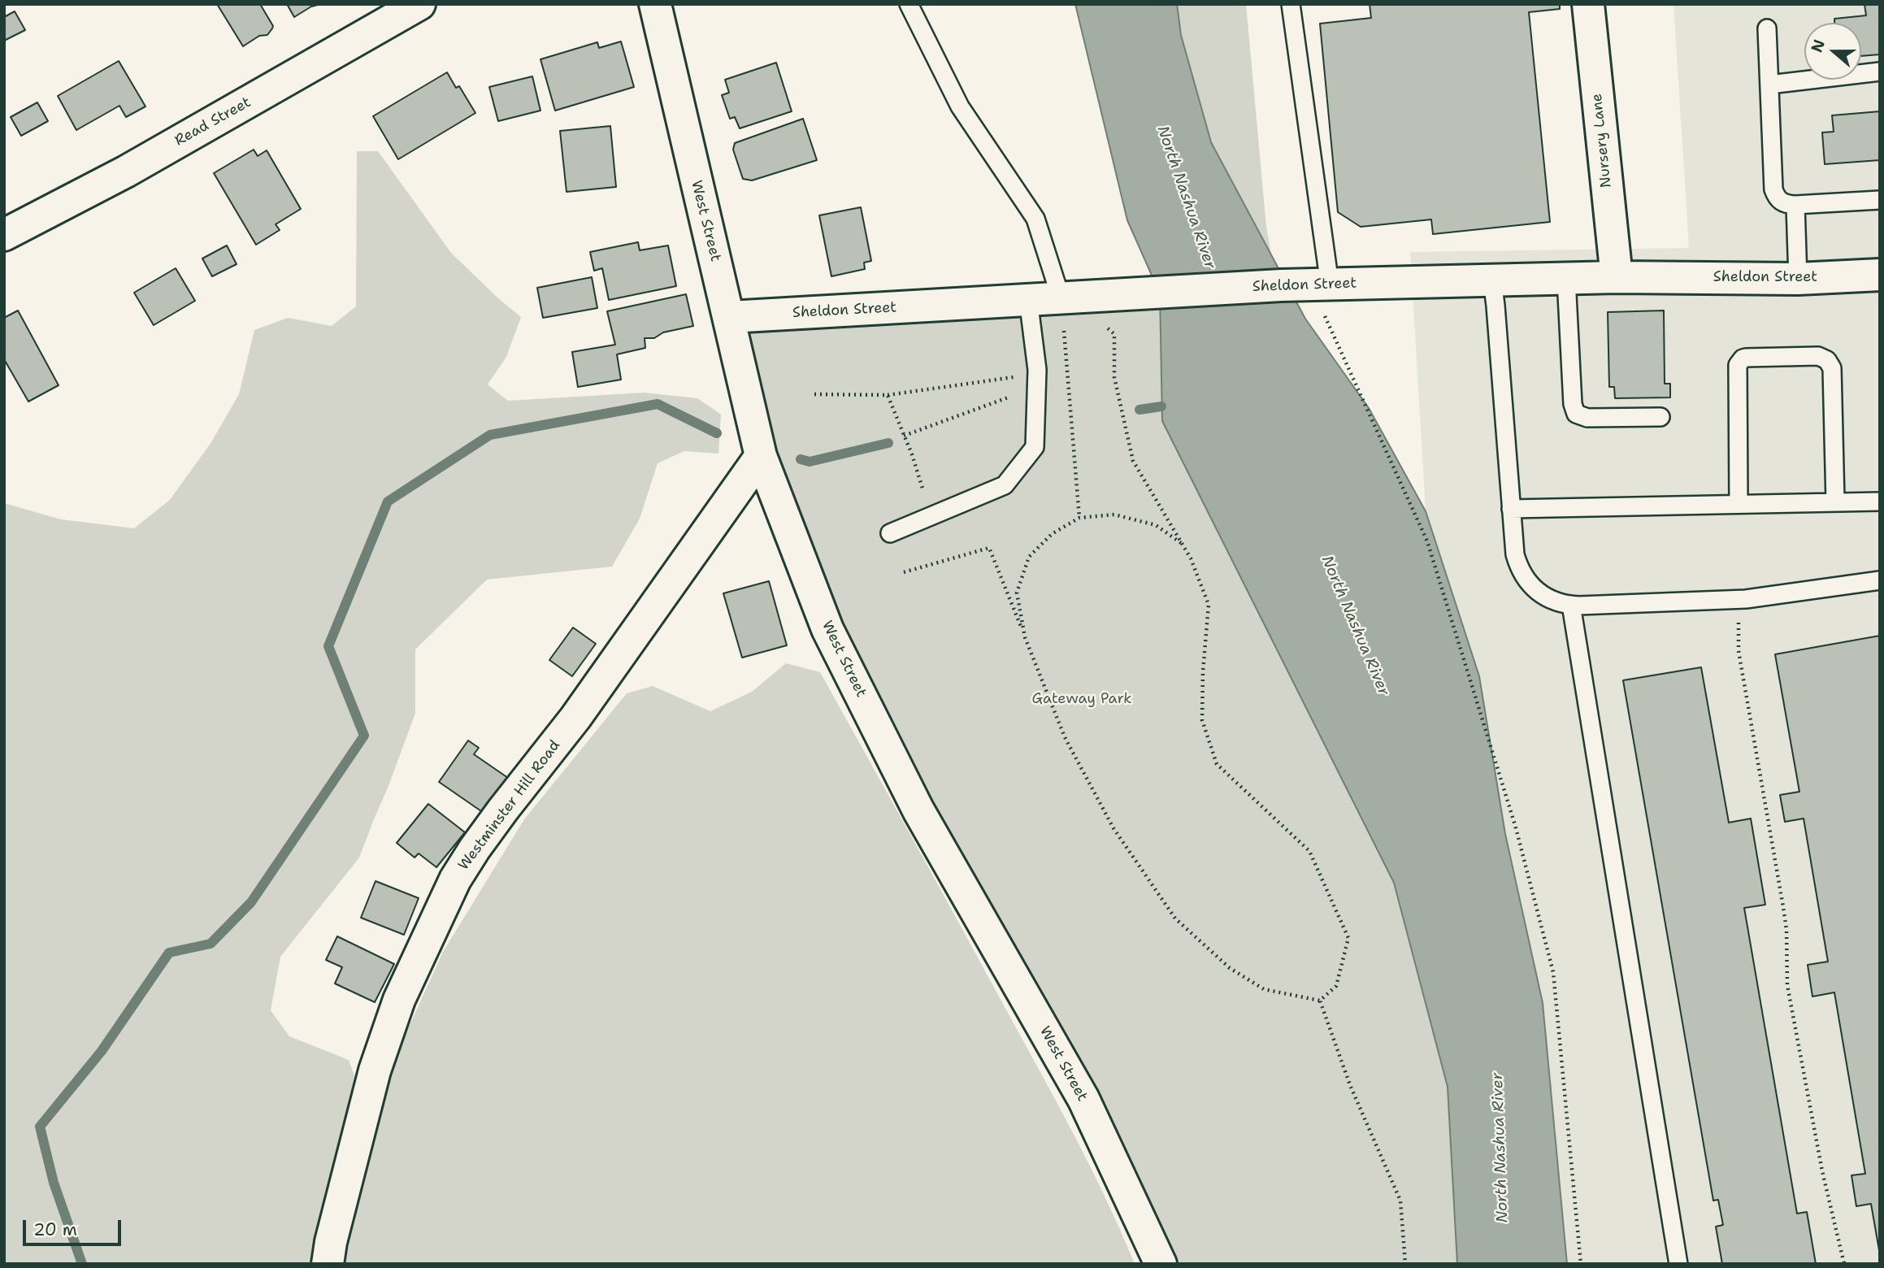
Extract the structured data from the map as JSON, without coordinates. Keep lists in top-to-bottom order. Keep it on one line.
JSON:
{"streets":{"street":["Read Street","Nursery Lane","West Street","Sheldon Street","Westminster Hill Road"]},"crossings":[["Nursery Lane","Sheldon Street"],["West Street","Sheldon Street"],["West Street","Westminster Hill Road"]],"water":["North Nashua River"],"parks":["Gateway Park"],"scale_bar":"20 m","north":"left"}
